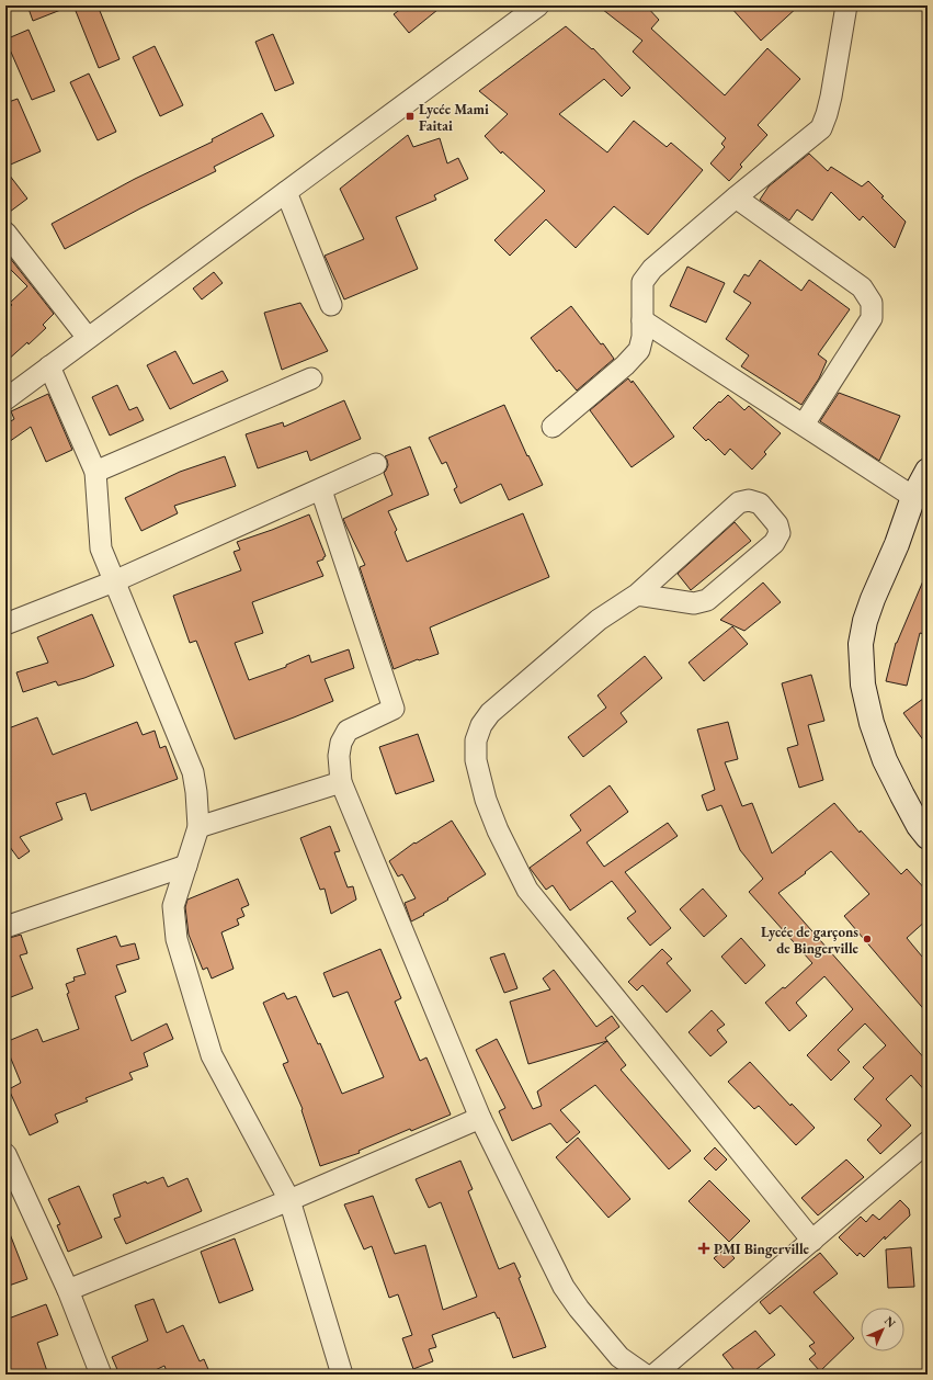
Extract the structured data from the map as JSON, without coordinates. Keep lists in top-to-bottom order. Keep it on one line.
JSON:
{"places":{"transit":["Lycée Mami Faitai"],"other":["Lycée de garçons de Bingerville"],"health":["PMI Bingerville"]},"north":"top right"}
